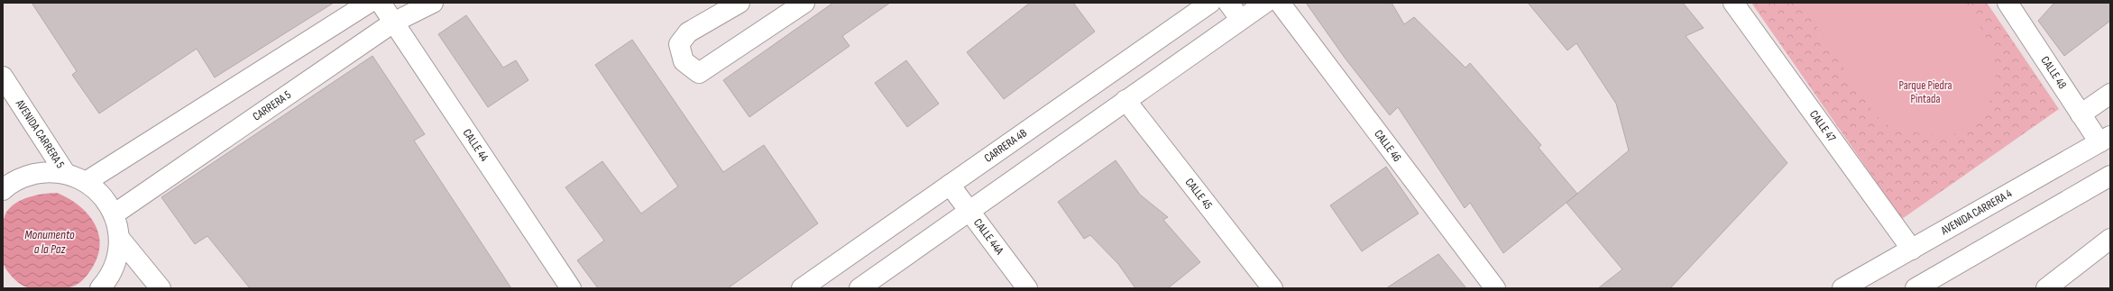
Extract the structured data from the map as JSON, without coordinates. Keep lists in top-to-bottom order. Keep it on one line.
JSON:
{"streets":{"street":["CALLE 48","CARRERA 5","CALLE 47","AVENIDA CARRERA 5","CALLE 44","CARRERA 4B","CALLE 46","CALLE 45","AVENIDA CARRERA 4","CALLE 44A"]},"crossings":[["CALLE 48","AVENIDA CARRERA 4"],["CARRERA 5","CALLE 44"],["CALLE 47","AVENIDA CARRERA 4"],["CARRERA 4B","CALLE 44A"]],"water":["Monumento a la Paz"],"parks":["Parque Piedra Pintada"]}
